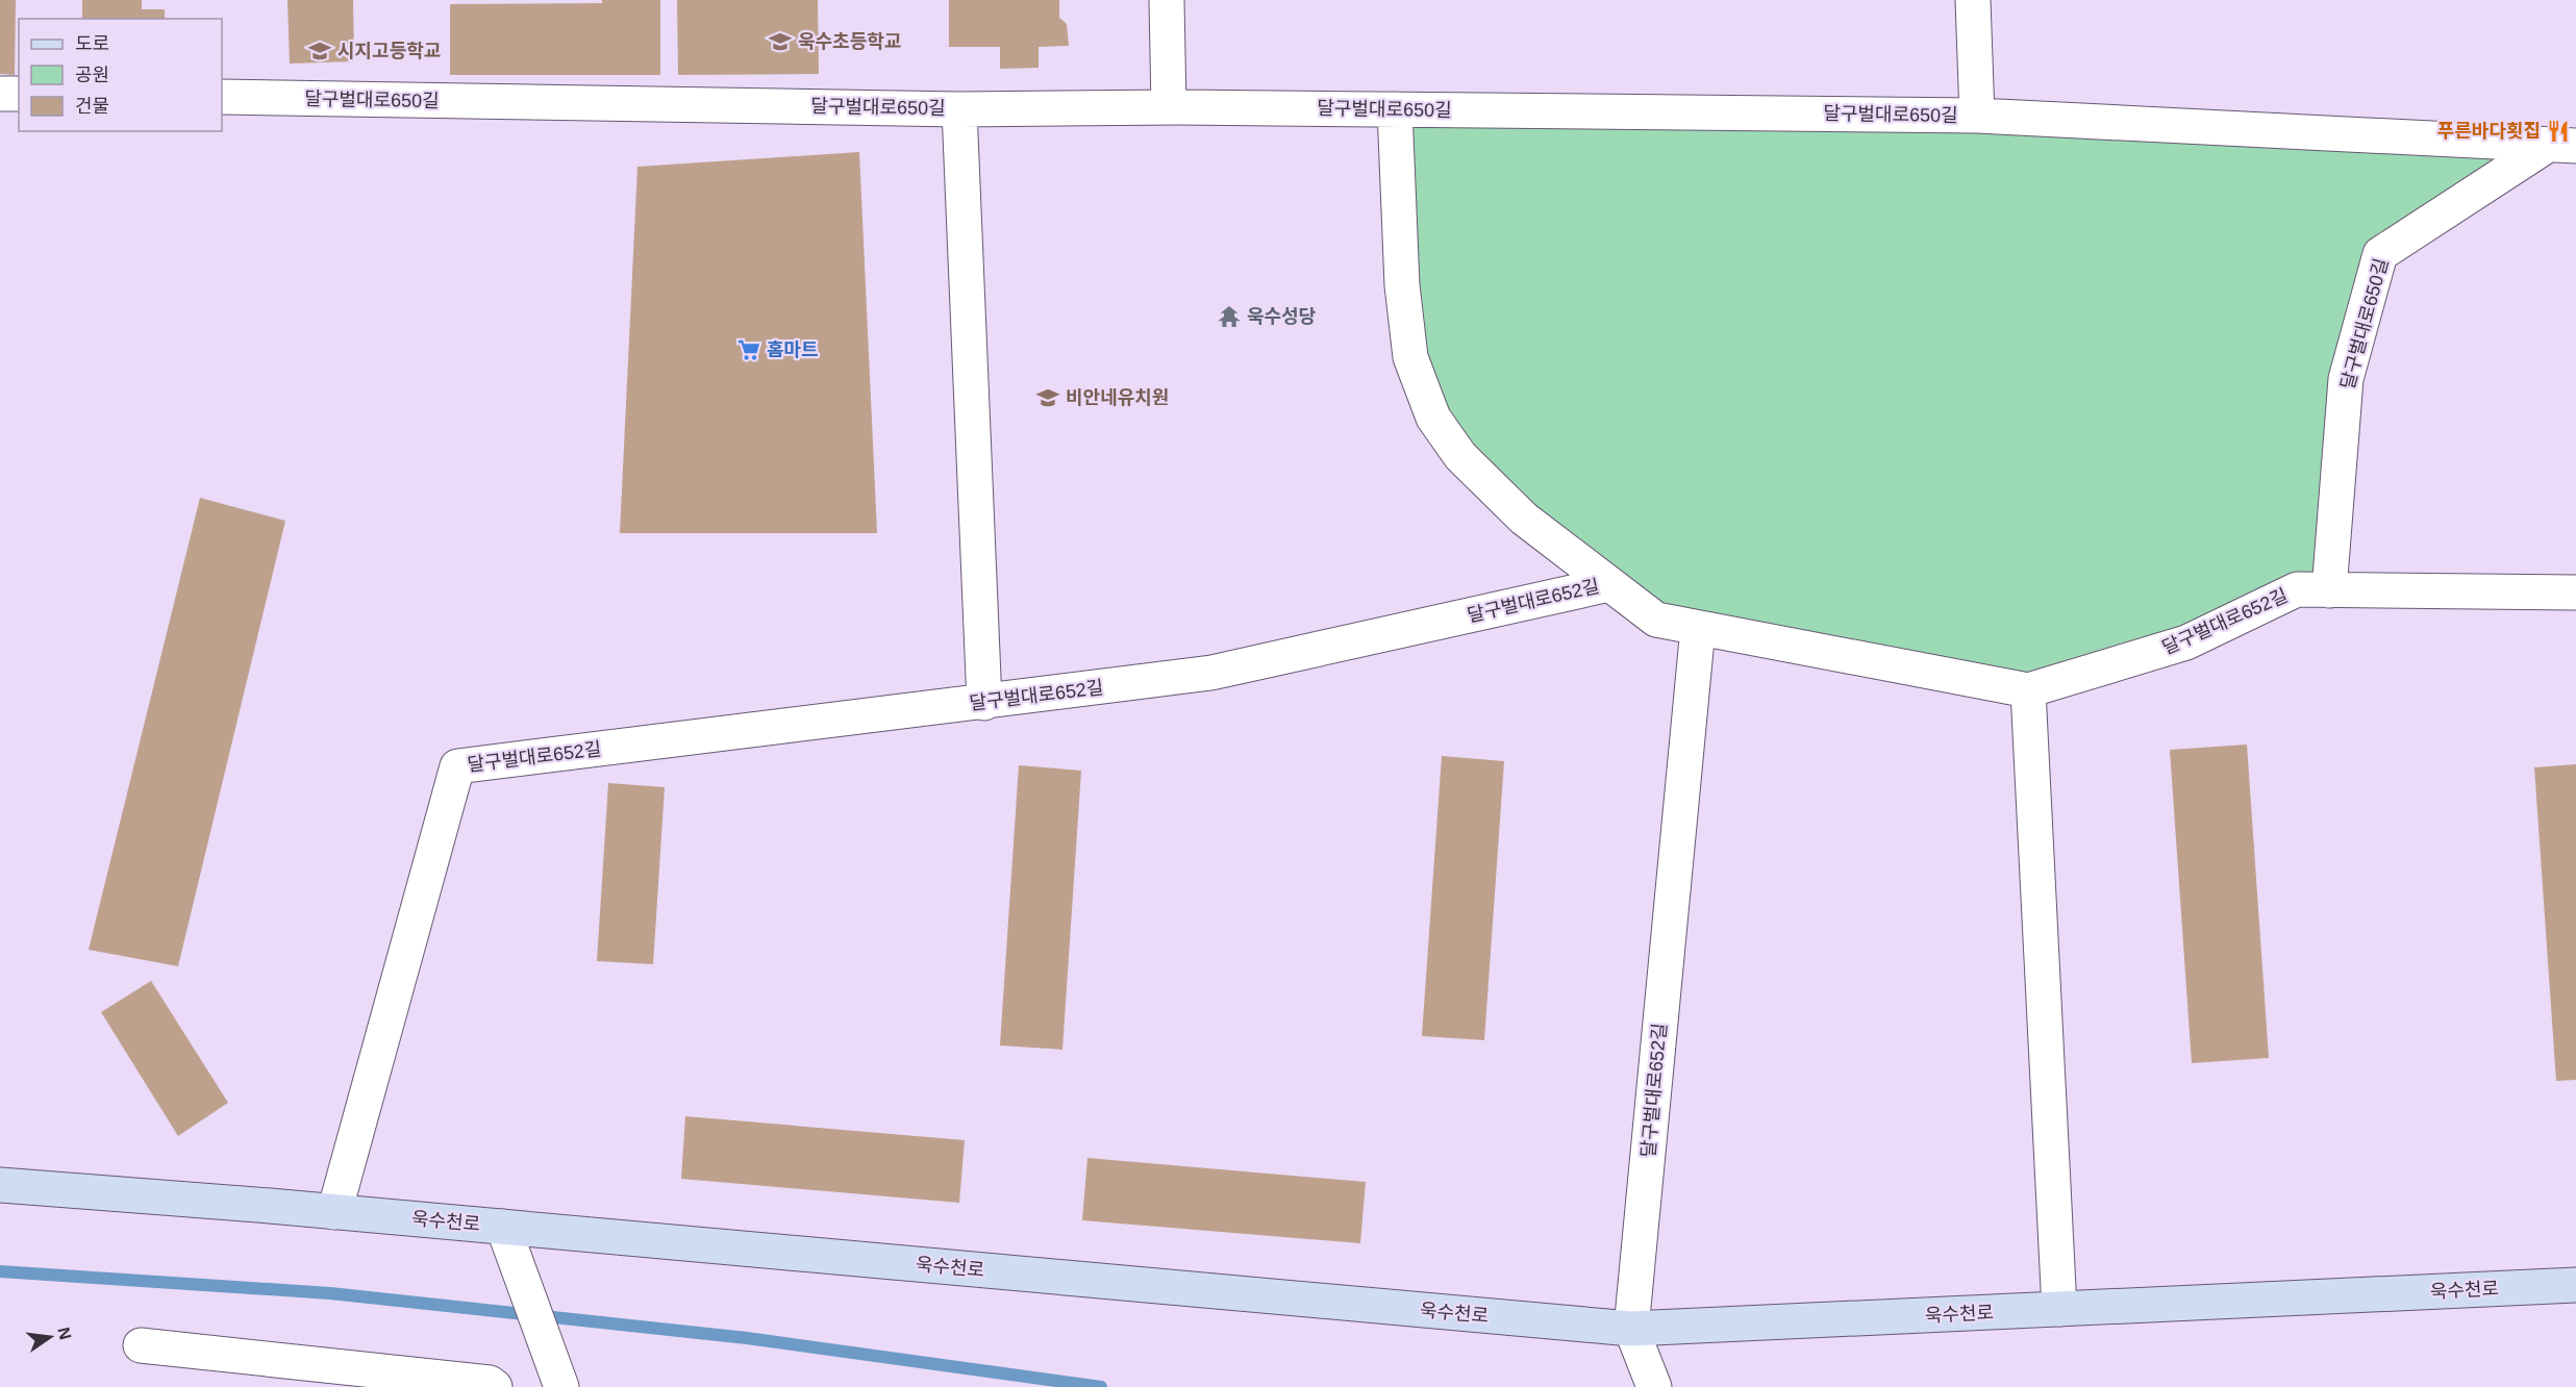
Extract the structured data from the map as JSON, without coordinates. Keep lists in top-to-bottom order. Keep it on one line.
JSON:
{"streets":{"main road":["욱수천로"],"street":["달구벌대로650길","달구벌대로652길"]},"crossings":[["달구벌대로650길","달구벌대로652길"],["달구벌대로652길","욱수천로"]],"places":{"school or university":["욱수초등학교","시지고등학교","비안네유치원"],"restaurant":["푸른바다횟집"],"temple":["욱수성당"],"supermarket":["홈마트"]},"legend":["도로","공원","건물"],"north":"right"}
